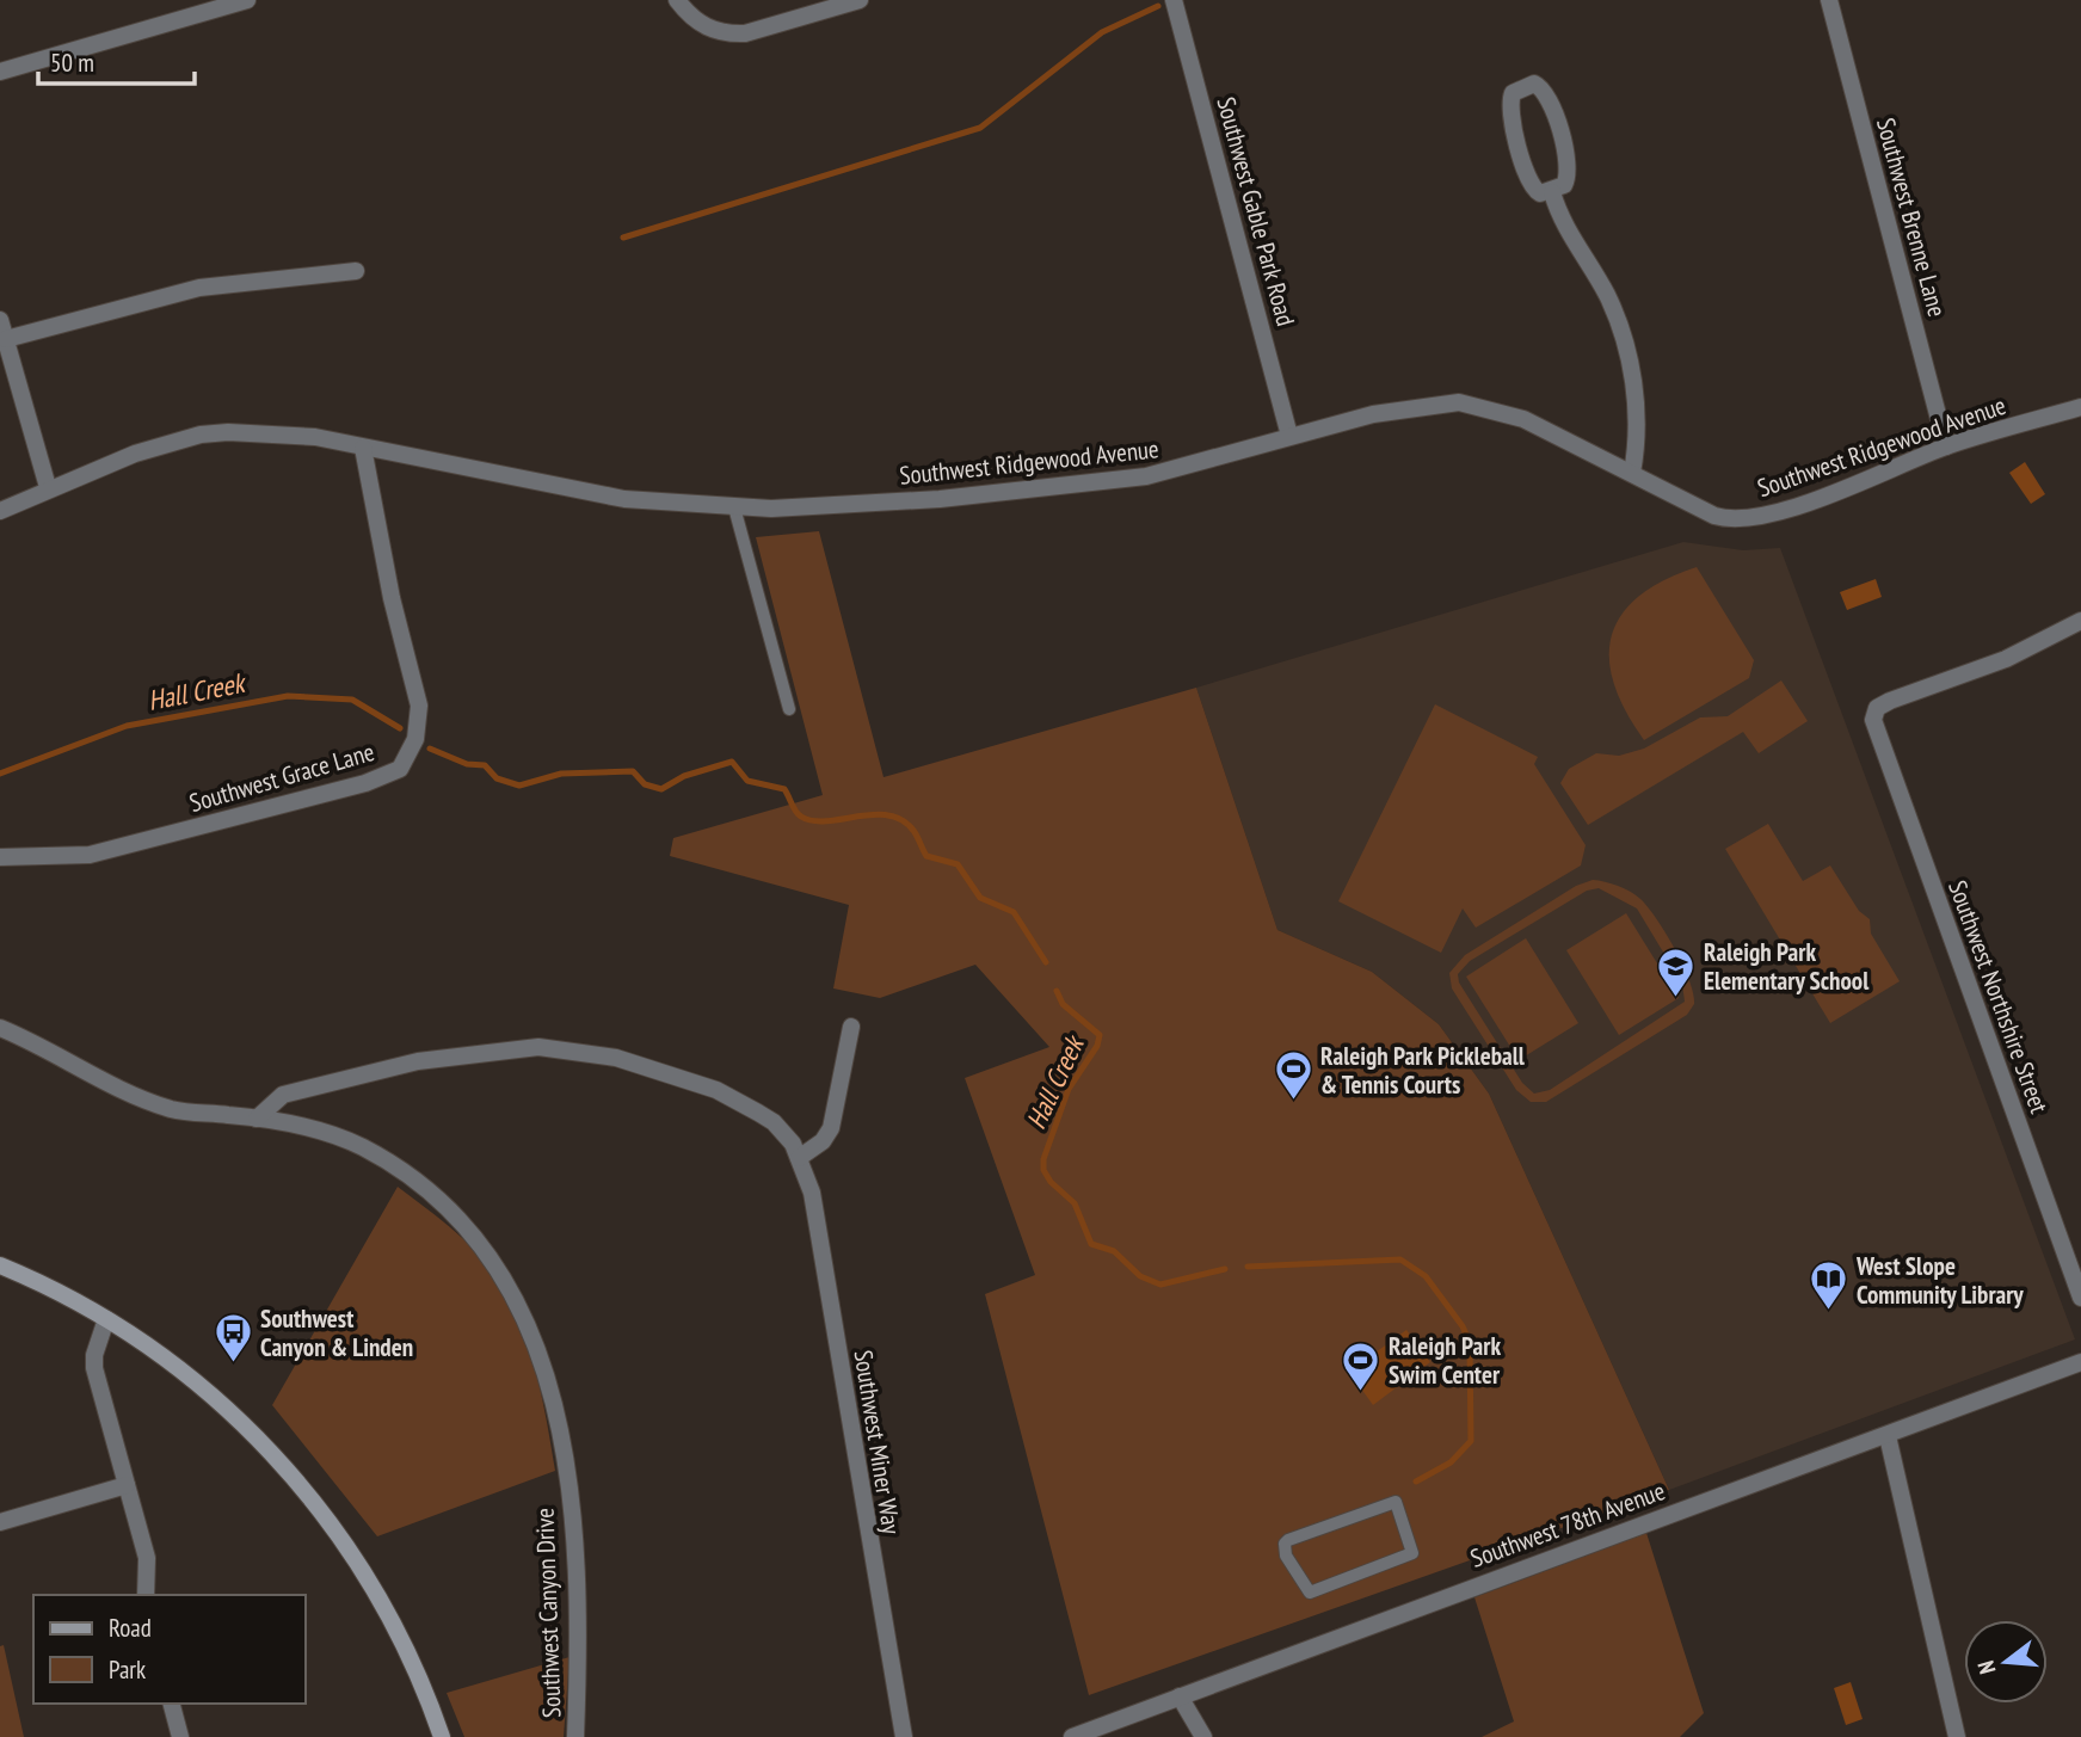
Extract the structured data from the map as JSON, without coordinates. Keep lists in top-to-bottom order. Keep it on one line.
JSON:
{"streets":{"street":["Southwest Gable Park Road","Southwest Brenne Lane","Southwest Ridgewood Avenue","Southwest Grace Lane","Southwest Northshire Street","Southwest Miner Way","Southwest 78th Avenue","Southwest Canyon Drive"]},"crossings":[["Southwest Gable Park Road","Southwest Ridgewood Avenue"],["Southwest Brenne Lane","Southwest Ridgewood Avenue"],["Southwest Ridgewood Avenue","Southwest Grace Lane"],["Southwest Miner Way","Southwest Canyon Drive"]],"water":["Hall Creek"],"places":{"school or university":["Raleigh Park Elementary School"],"sports":["Raleigh Park Pickleball & Tennis Courts","Raleigh Park Swim Center"],"library":["West Slope Community Library"],"bus stop":["Southwest Canyon & Linden"]},"legend":["Road","Park"],"scale_bar":"50 m","north":"left"}
